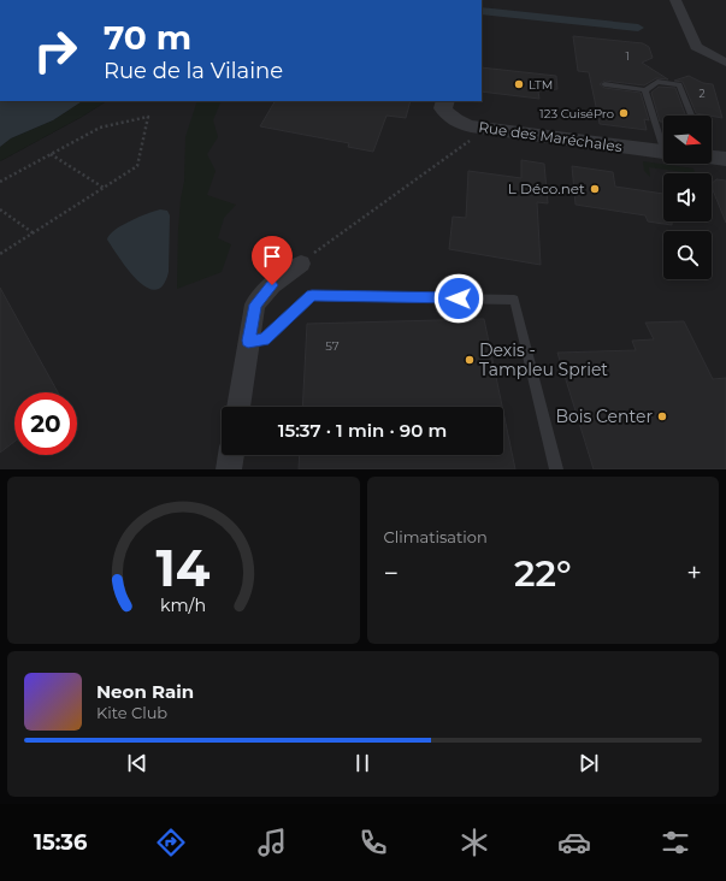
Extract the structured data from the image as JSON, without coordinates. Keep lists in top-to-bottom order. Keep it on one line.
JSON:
{"streets":{"street":["Rue des Maréchales"]},"places":["LTM","123 CuiséPro","L Déco.net","Dexis - Tampleu Spriet","Bois Center"],"house_numbers":["1","2","57"],"north":"right","page":{"turn":["70 m","Rue de la Vilaine"],"limit":"20","trip":"15:37 · 1 min · 90 m","tile":"Climatisation","heat":["−","22°","+"],"song":["Neon Rain","Kite Club"],"tabs":"15:36","gauge":["14","km/h"]}}
